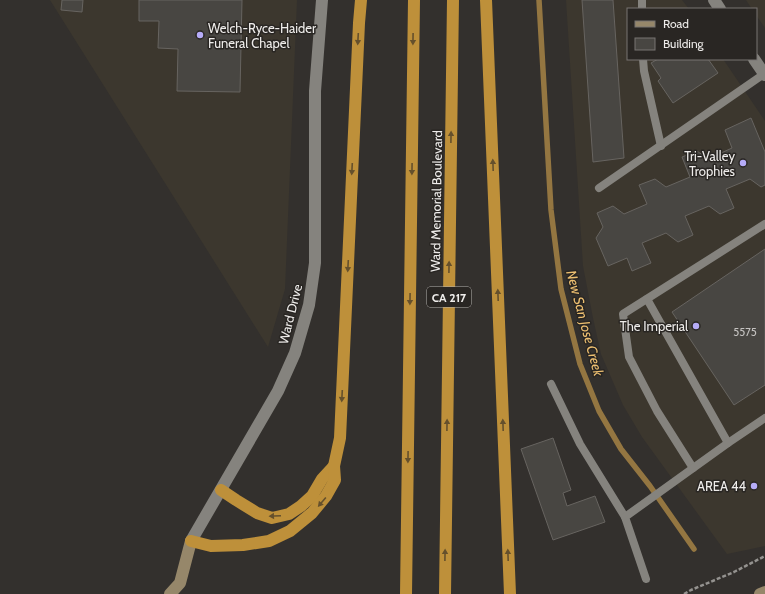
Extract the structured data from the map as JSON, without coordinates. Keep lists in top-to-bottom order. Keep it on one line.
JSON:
{"streets":{"highway":["Ward Memorial Boulevard","CA 217"],"main road":["Ward Drive"]},"water":["New San Jose Creek"],"places":["Welch-Ryce-Haider Funeral Chapel","Tri-Valley Trophies","The Imperial","AREA 44"],"house_numbers":["5575"],"legend":["Road","Building"]}
